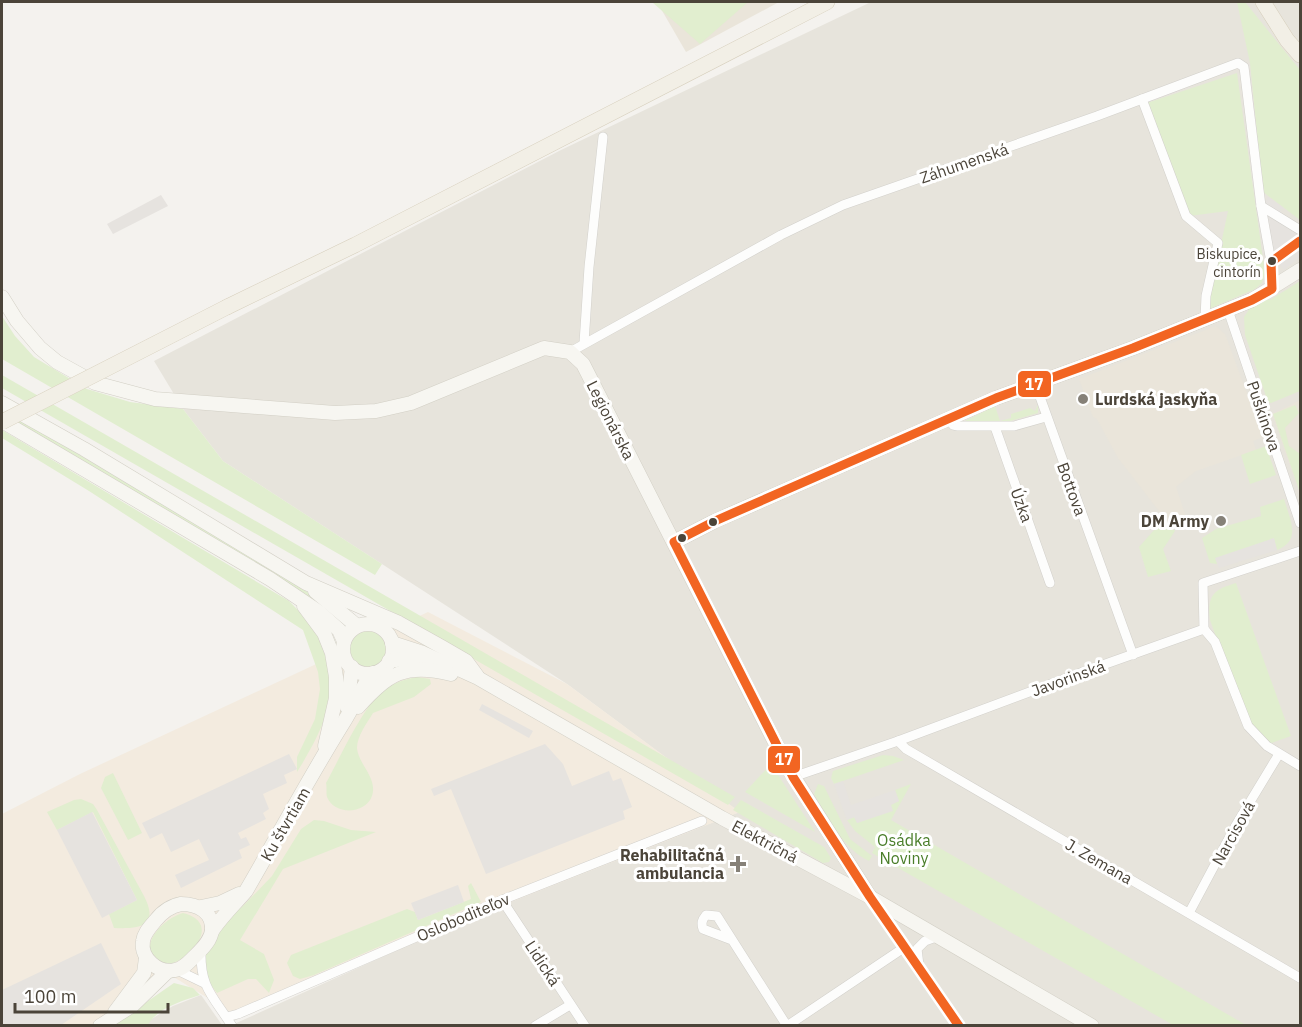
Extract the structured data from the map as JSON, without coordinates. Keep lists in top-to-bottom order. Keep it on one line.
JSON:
{"streets":{"street":["Záhumenská","Puškinova","Legionárska","Bottova","Úzka","Javorinská","Ku štvrtiam","Narcisová","Električná","J. Zemana","Osloboditeľov","Lidická"]},"crossings":[["Záhumenská","Legionárska"],["Legionárska","Javorinská"],["Legionárska","Električná"],["Bottova","Javorinská"],["Javorinská","J. Zemana"],["Ku štvrtiam","Električná"],["Narcisová","J. Zemana"],["Osloboditeľov","Lidická"]],"parks":["Osádka Noviny"],"places":{"other":["Biskupice, cintorín","Lurdská jaskyňa","DM Army"],"health":["Rehabilitačná ambulancia"]},"lines":["transit line 17"],"scale_bar":"100 m"}
